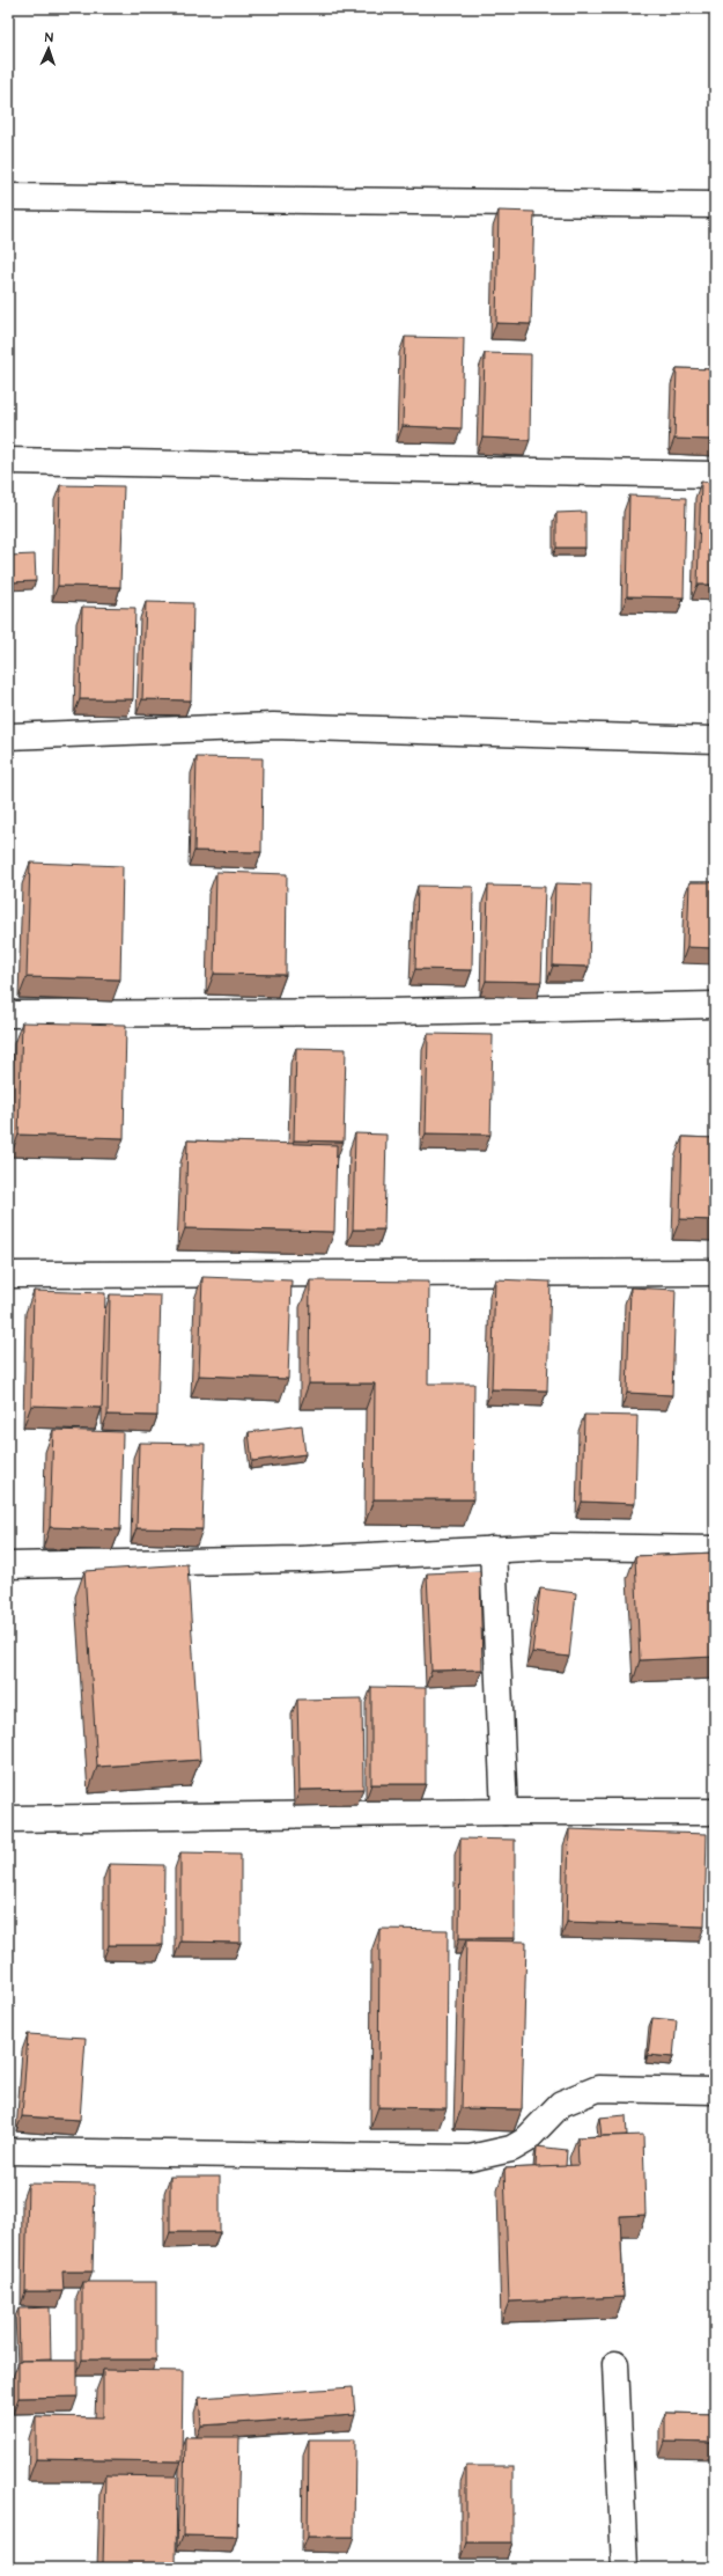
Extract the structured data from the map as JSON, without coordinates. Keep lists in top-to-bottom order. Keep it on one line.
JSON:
{"north":"top"}
